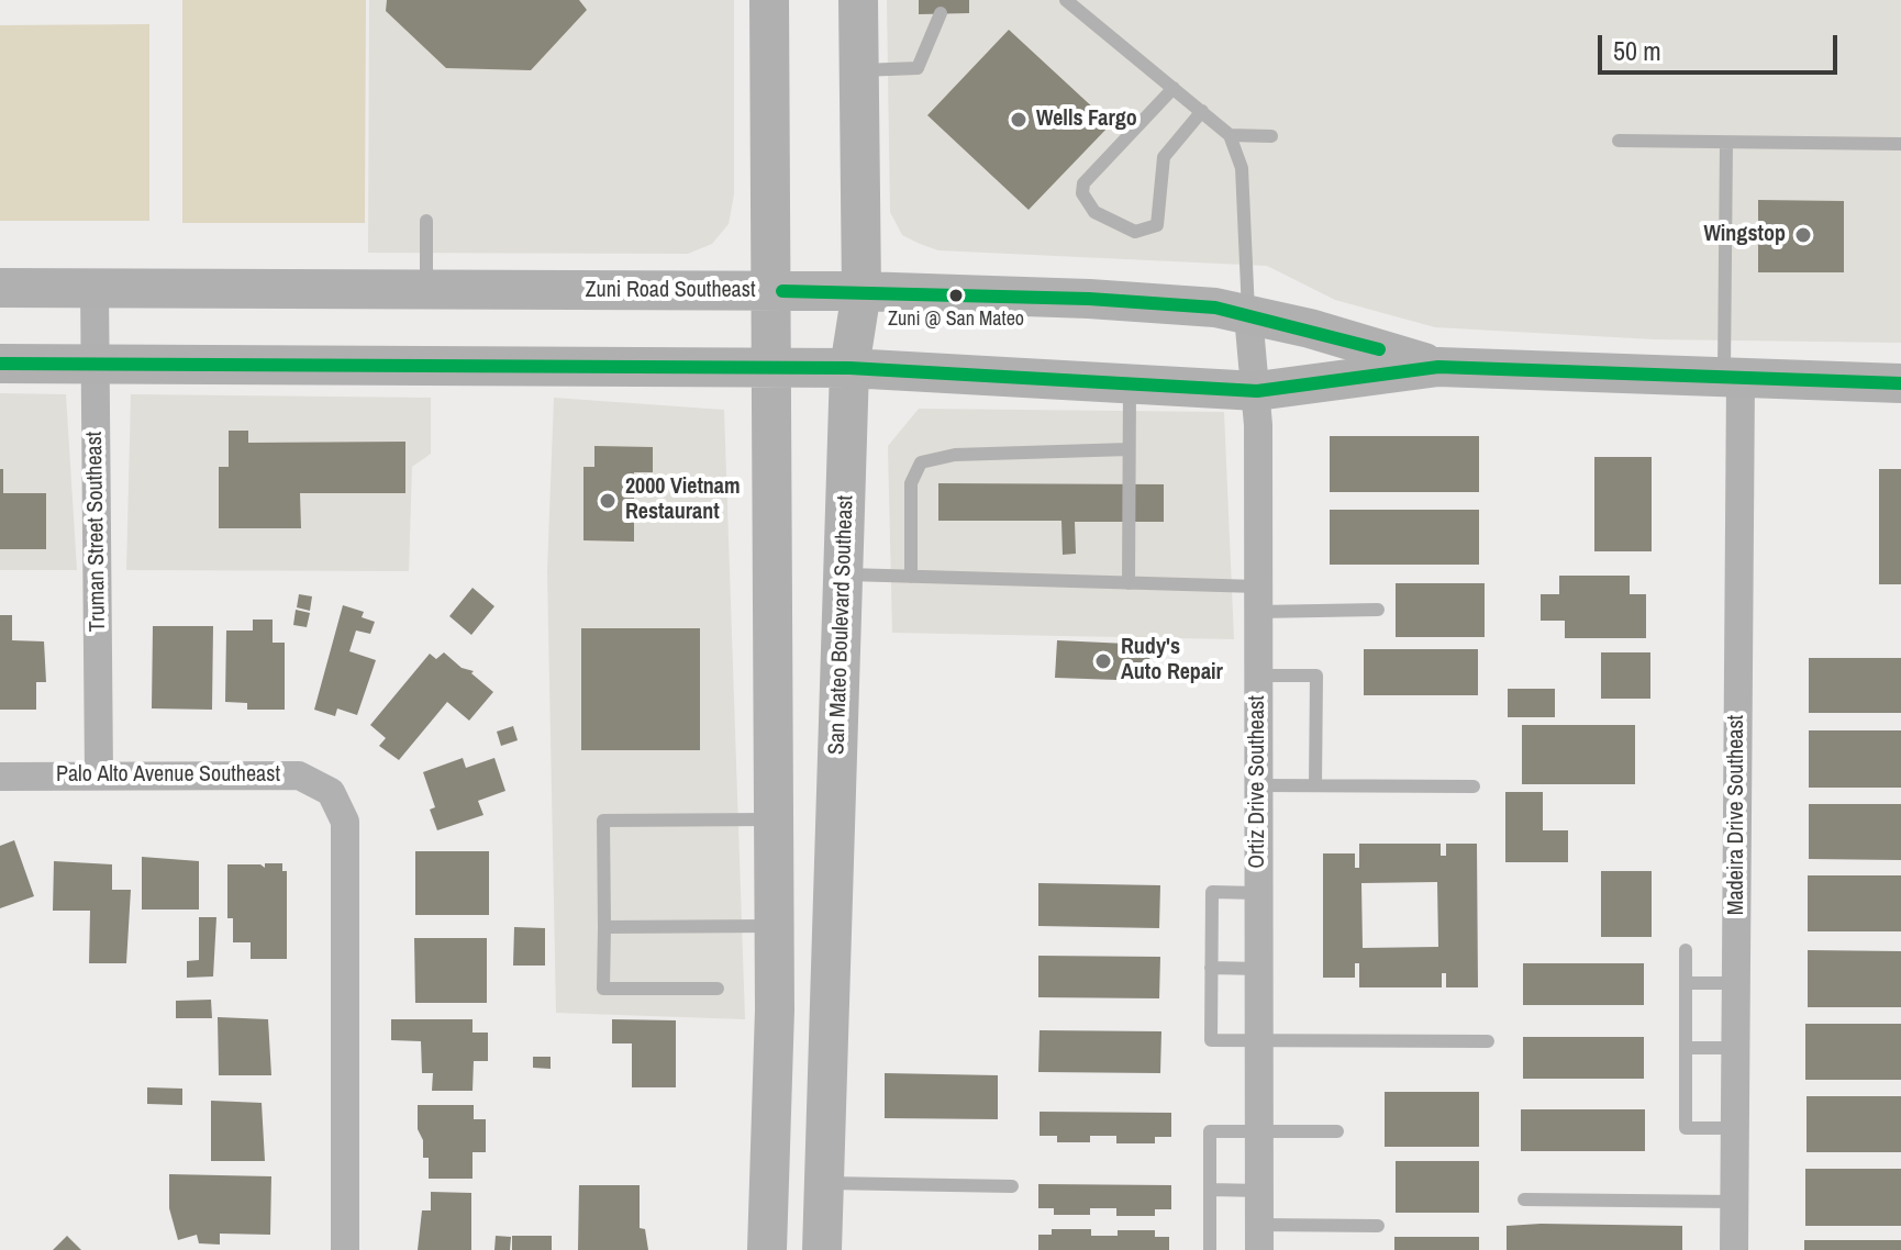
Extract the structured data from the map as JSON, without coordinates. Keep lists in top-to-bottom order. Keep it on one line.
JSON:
{"streets":{"main road":["Zuni Road Southeast","San Mateo Boulevard Southeast"],"street":["Truman Street Southeast","Palo Alto Avenue Southeast","Ortiz Drive Southeast","Madeira Drive Southeast"]},"crossings":[["Zuni Road Southeast","Truman Street Southeast"],["Zuni Road Southeast","San Mateo Boulevard Southeast"],["Zuni Road Southeast","Ortiz Drive Southeast"],["Zuni Road Southeast","Madeira Drive Southeast"],["Truman Street Southeast","Palo Alto Avenue Southeast"]],"places":["Wells Fargo","Wingstop","Zuni @ San Mateo","2000 Vietnam Restaurant","Rudy's Auto Repair"],"scale_bar":"50 m"}
